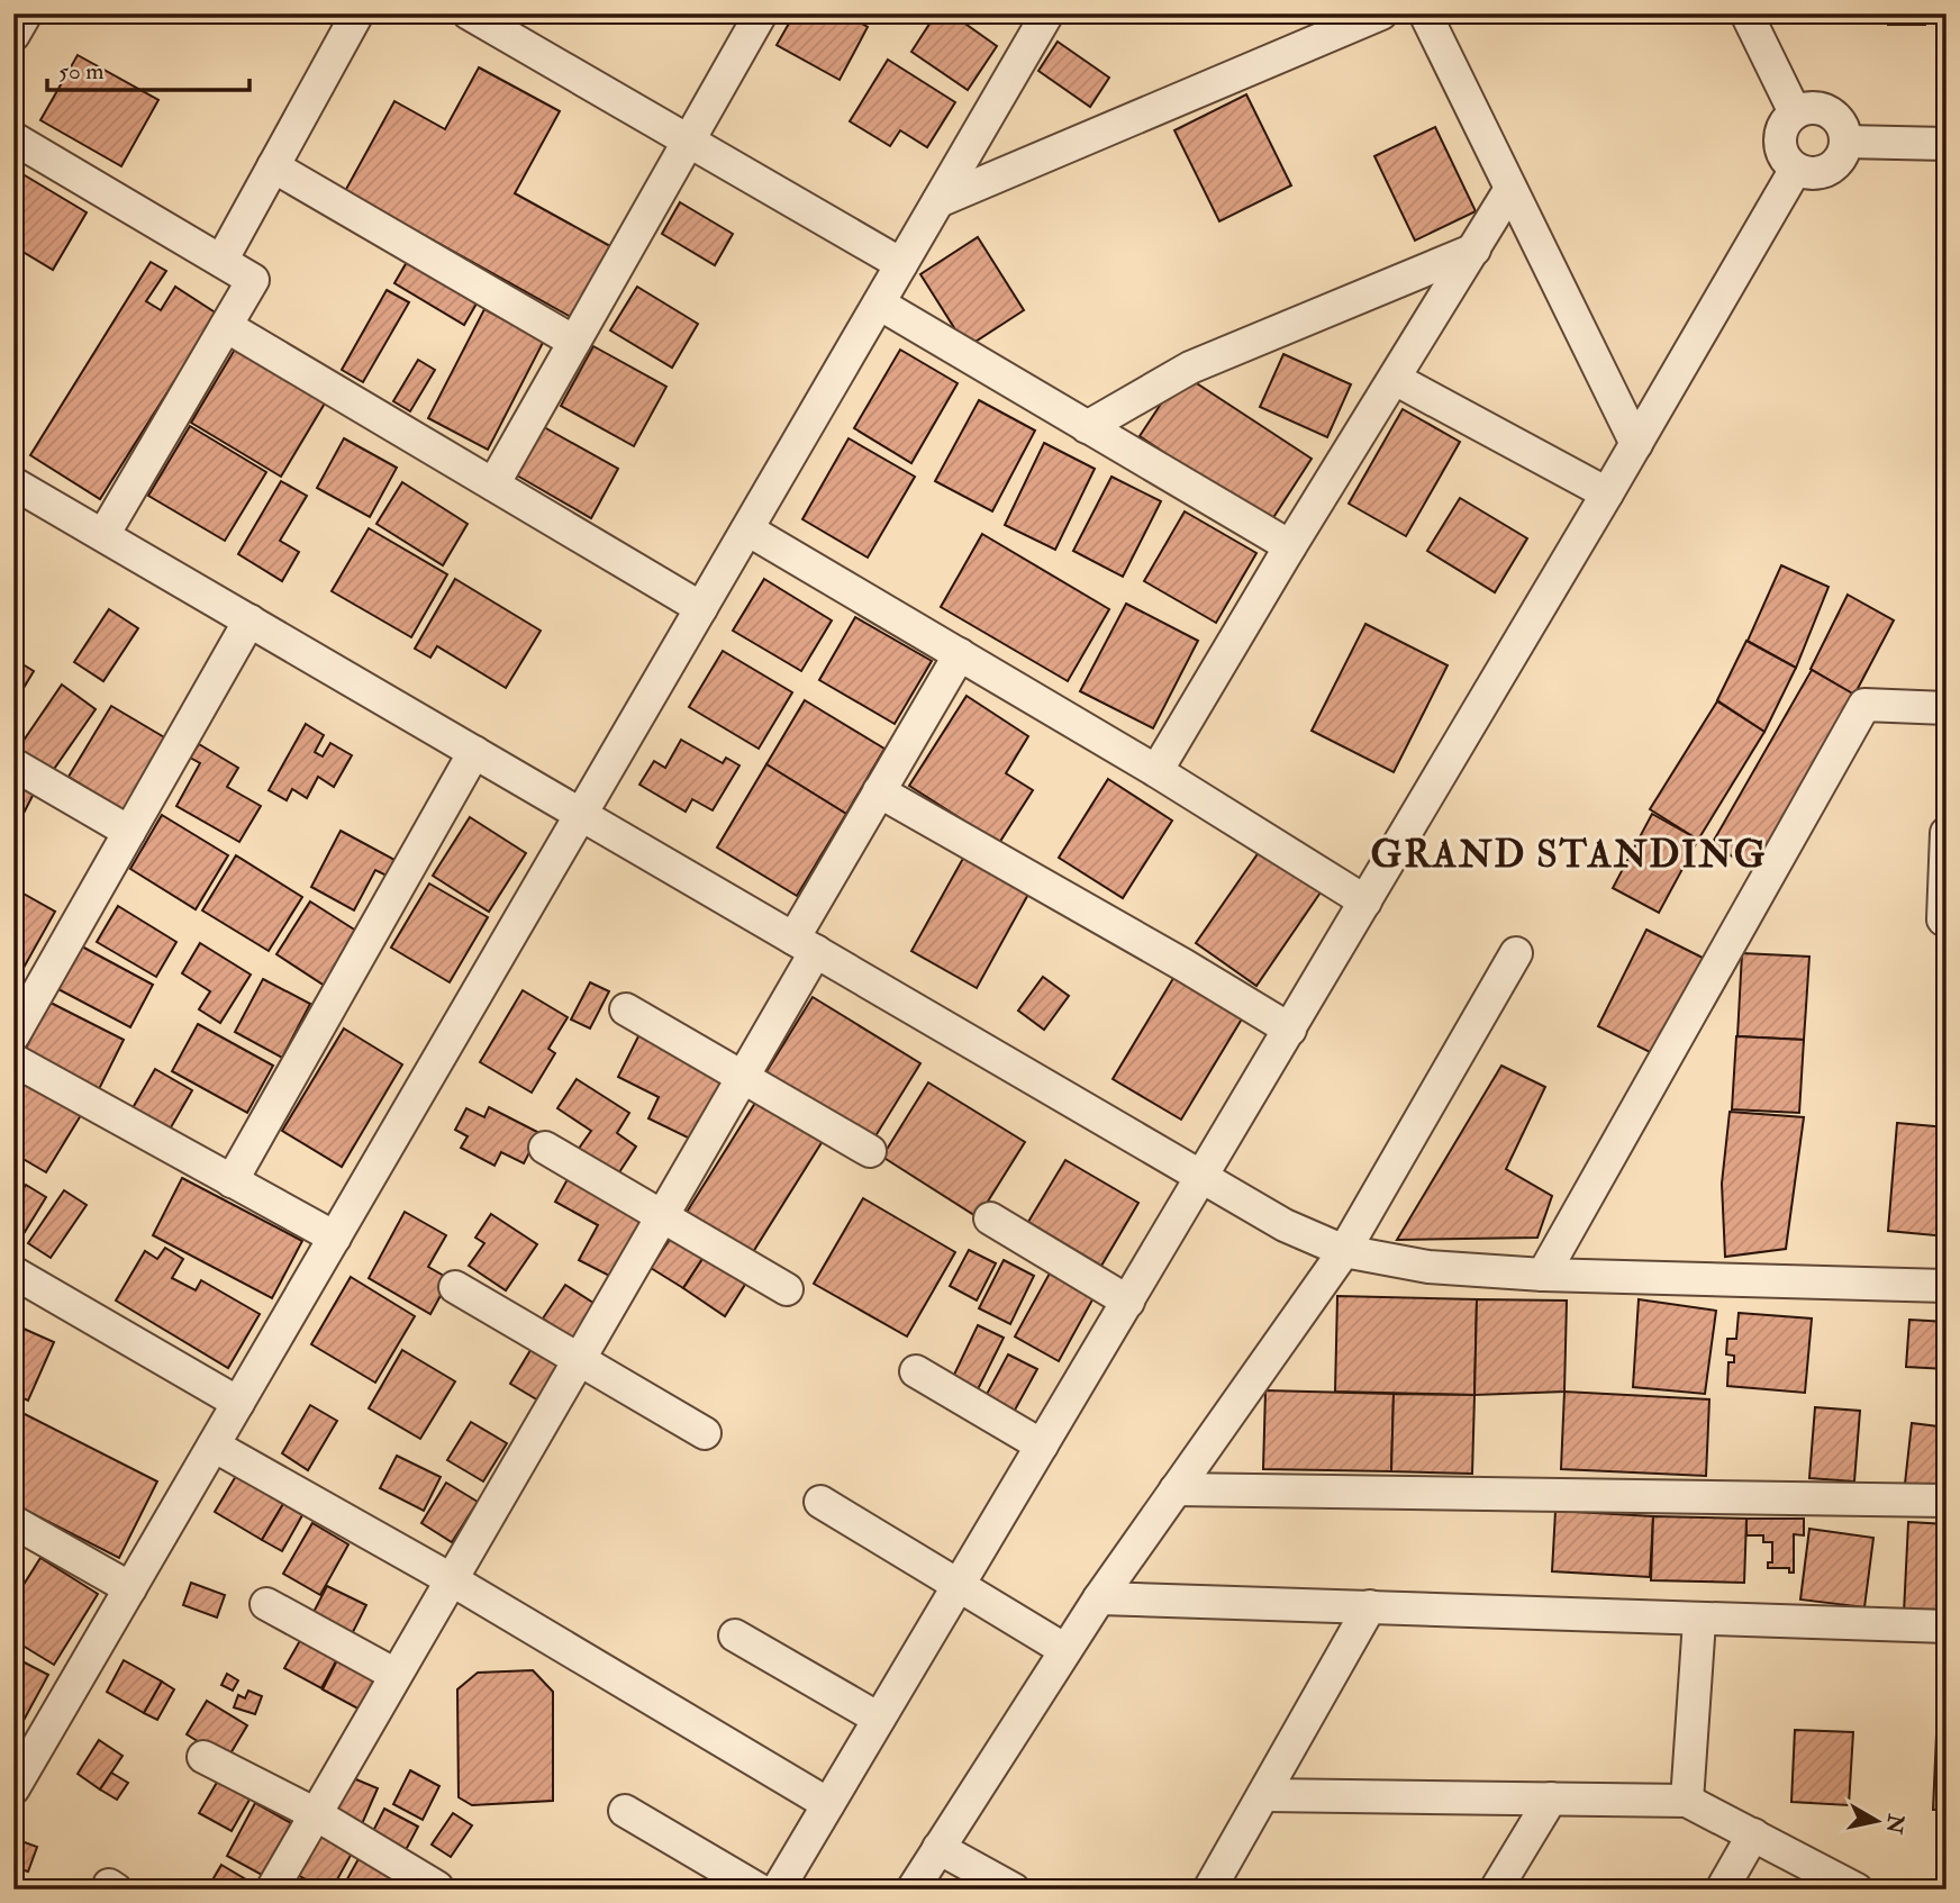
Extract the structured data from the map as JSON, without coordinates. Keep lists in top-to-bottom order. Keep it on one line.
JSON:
{"districts":["GRAND STANDING"],"scale_bar":"50 m","north":"right"}
